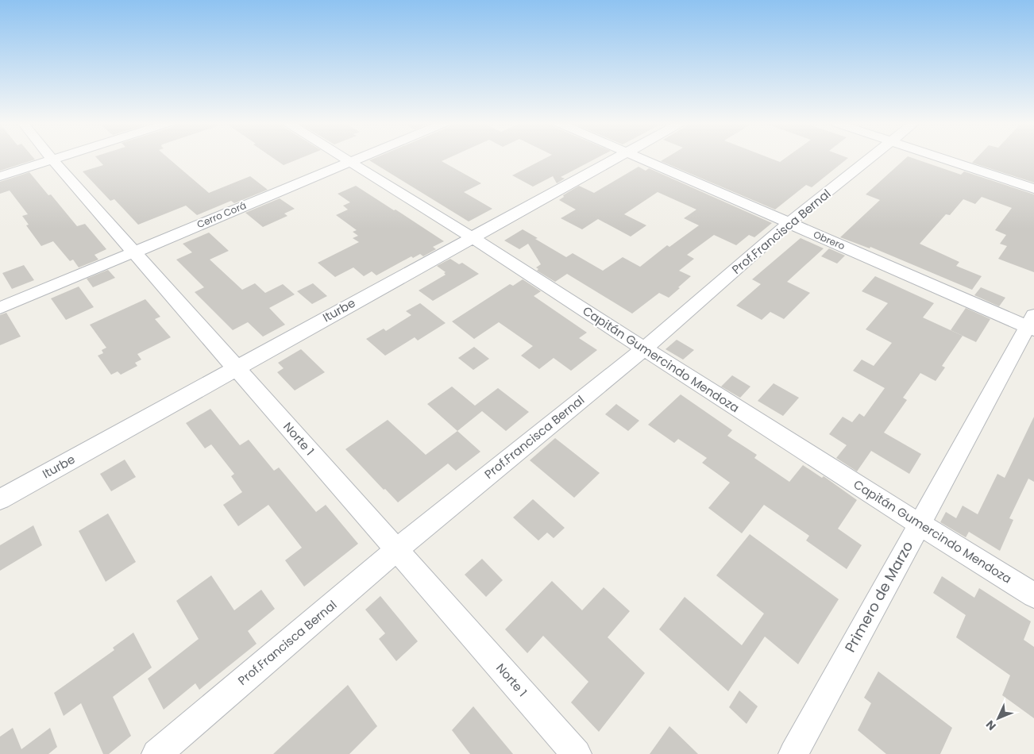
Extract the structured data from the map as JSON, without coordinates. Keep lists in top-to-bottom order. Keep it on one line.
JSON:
{"streets":{"street":["Cerro Corá","Prof.Francisca Bernal","Obrero","Iturbe","Capitán Gumercindo Mendoza","Norte 1","Primero de Marzo"]},"crossings":[["Cerro Corá","Capitán Gumercindo Mendoza"],["Cerro Corá","Norte 1"],["Prof.Francisca Bernal","Obrero"],["Prof.Francisca Bernal","Capitán Gumercindo Mendoza"],["Prof.Francisca Bernal","Norte 1"],["Obrero","Primero de Marzo"],["Iturbe","Capitán Gumercindo Mendoza"],["Iturbe","Norte 1"],["Capitán Gumercindo Mendoza","Primero de Marzo"]],"north":"bottom left"}
